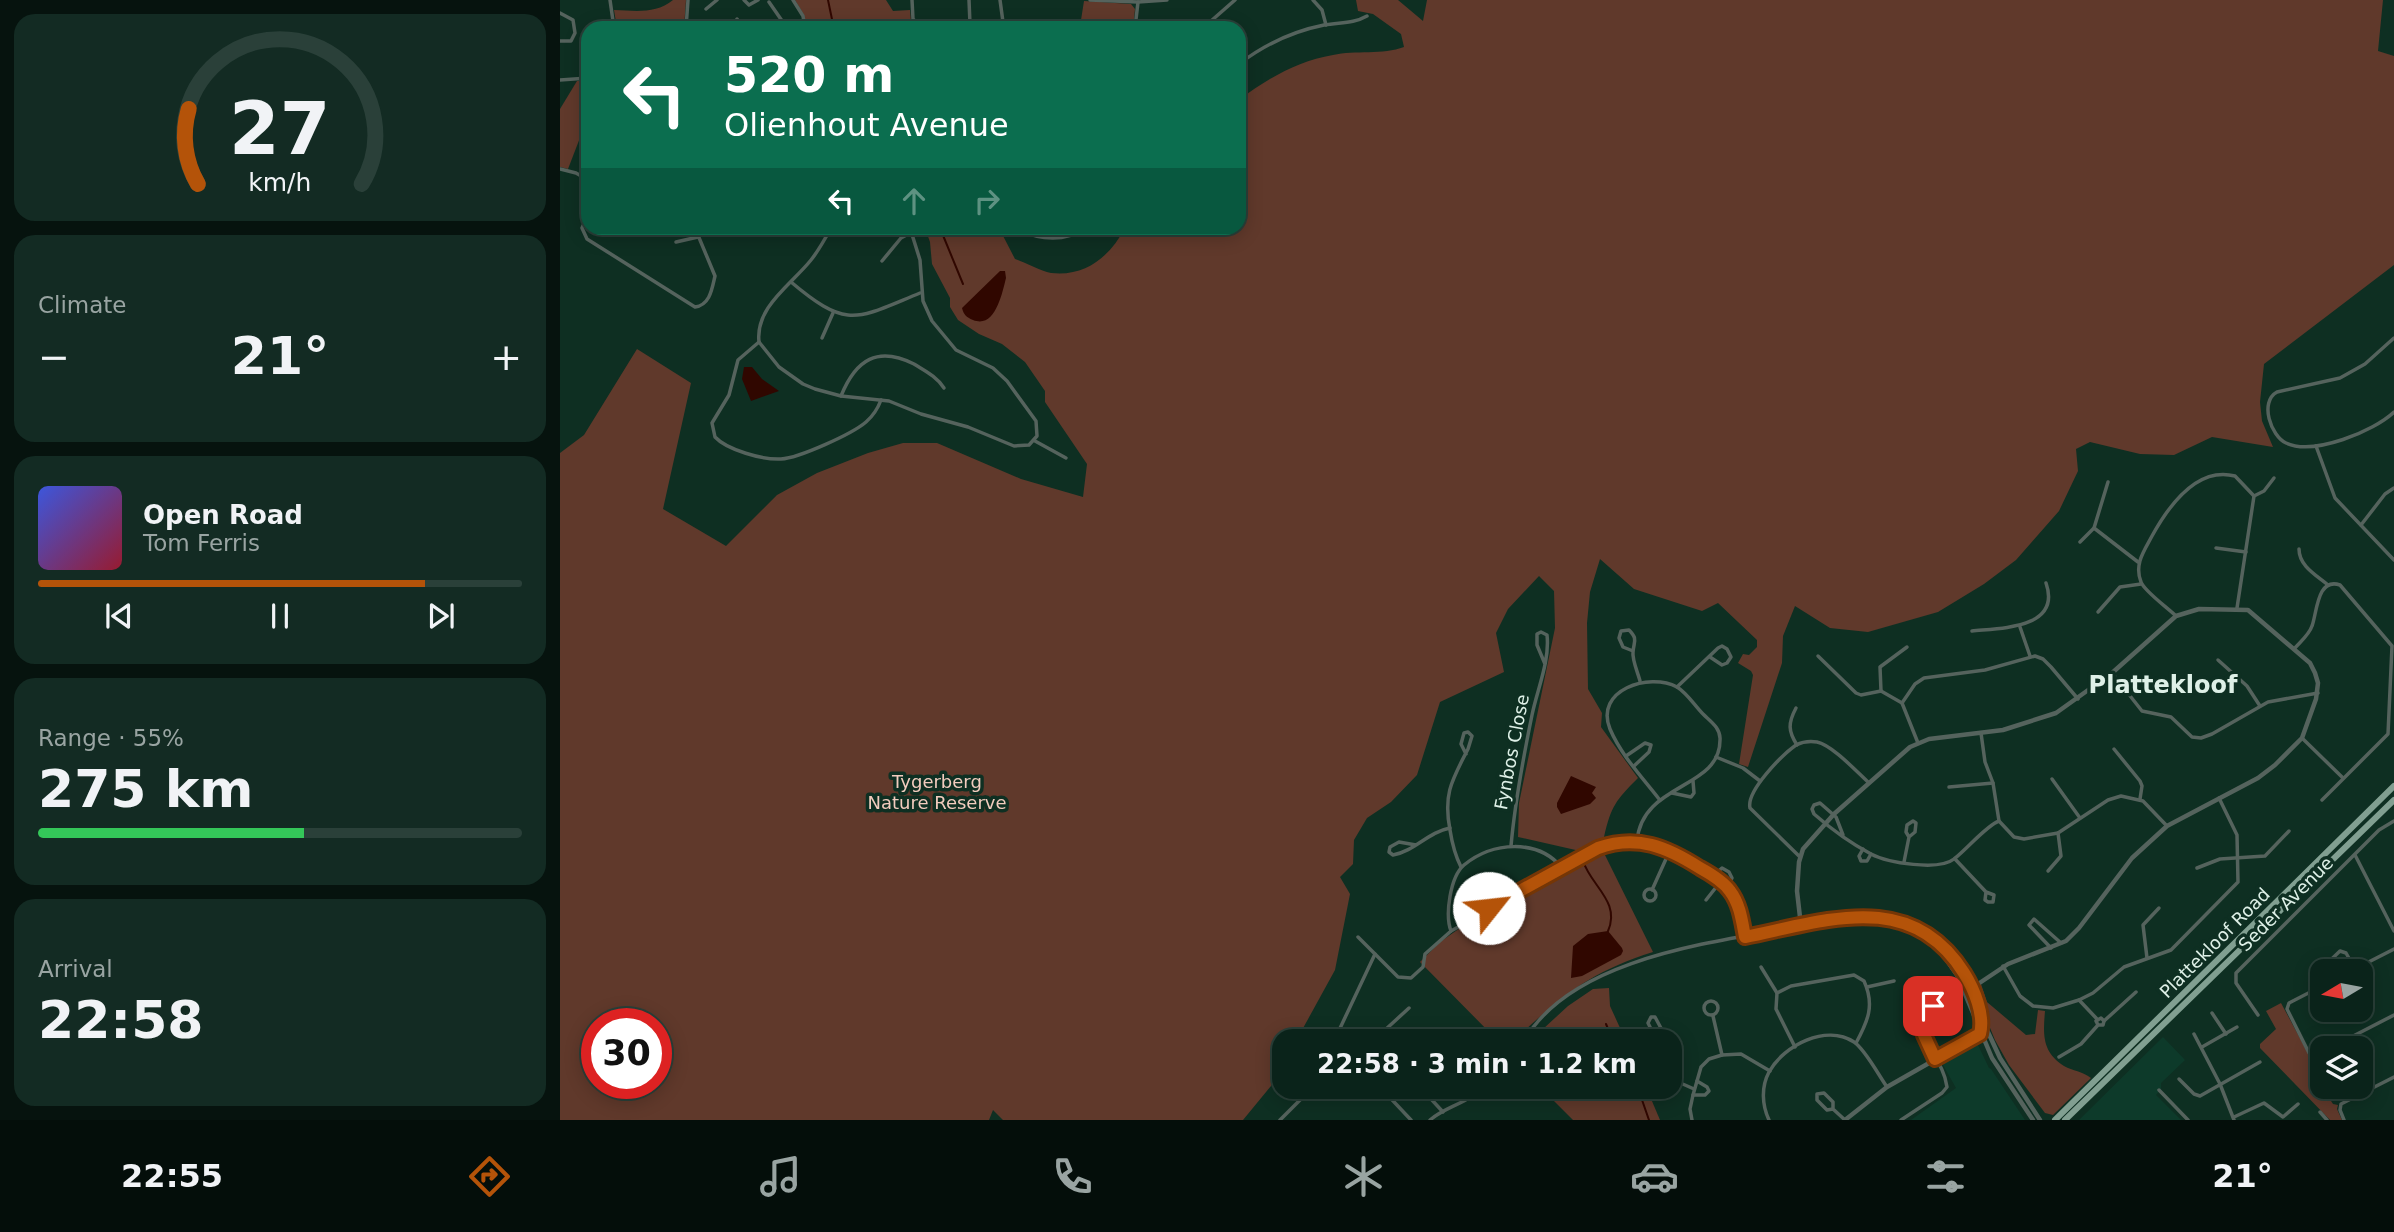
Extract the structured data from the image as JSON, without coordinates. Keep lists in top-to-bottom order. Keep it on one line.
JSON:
{"streets":{"main road":["Plattekloof Road"],"street":["Fynbos Close","Seder Avenue"]},"districts":["Plattekloof"],"parks":["Tygerberg Nature Reserve"],"north":"left","page":{"turn":["520 m","Olienhout Avenue"],"tile":["Climate",["Range · 55%","275 km"],["Arrival","22:58"]],"heat":["−","21°","+"],"song":["Open Road","Tom Ferris"],"limit":"30","trip":"22:58 · 3 min · 1.2 km","tabs":["22:55","21°"],"gauge":["27","km/h"]}}
